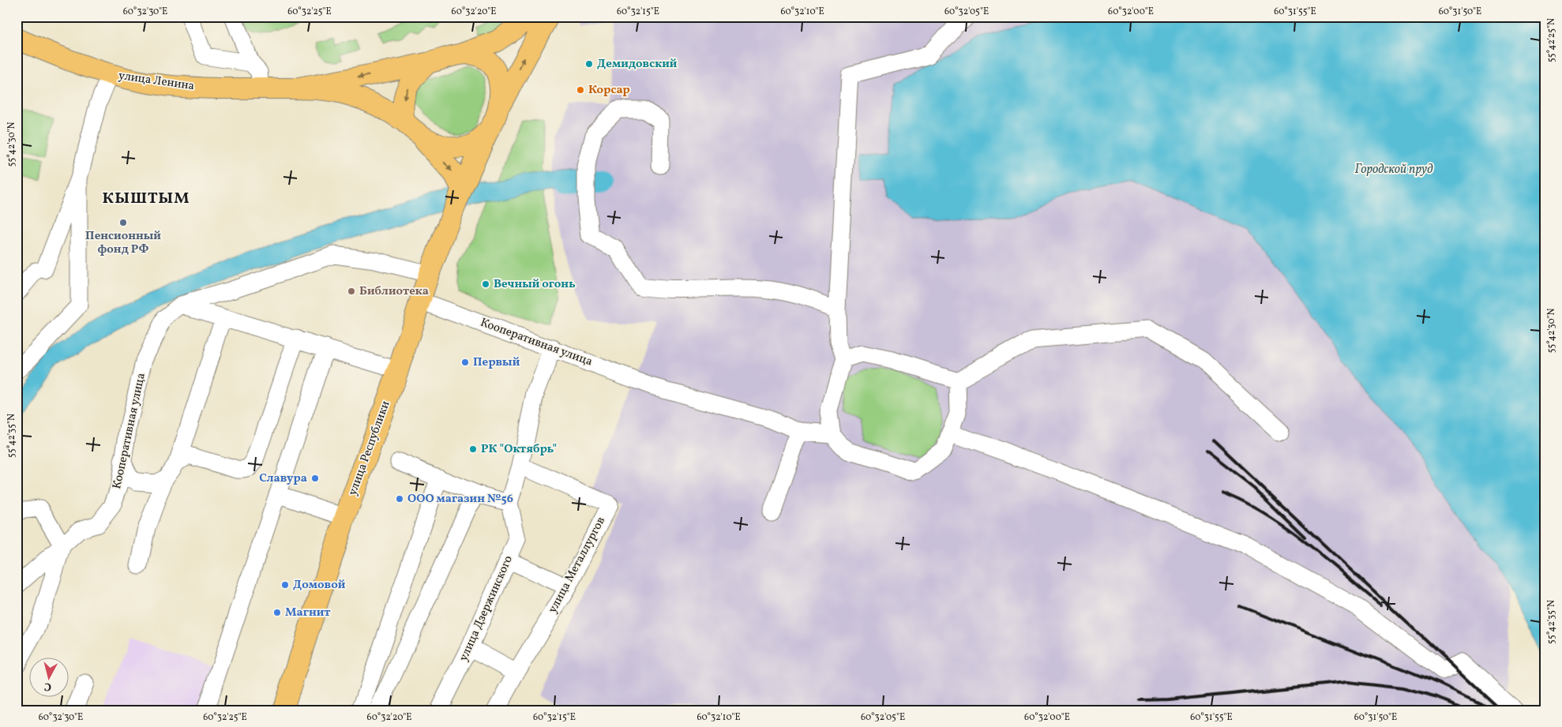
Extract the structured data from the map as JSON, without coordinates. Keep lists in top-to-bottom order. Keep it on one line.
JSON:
{"streets":{"main road":["улица Ленина","улица Республики"],"street":["Кооперативная улица","улица Металлургов","улица Дзержинского"]},"crossings":[["Кооперативная улица","улица Республики"]],"districts":["КЫШТЫМ"],"water":["Городской пруд"],"places":["Демидовский","Корсар","Пенсионный фонд РФ","Вечный огонь","Библиотека","Первый","РК \"Октябрь\"","Славура","ООО магазин №56","Домовой","Магнит"],"north":"bottom","coordinates":["60°32'30\"E","60°32'25\"E","60°32'20\"E","60°32'15\"E","60°32'10\"E","60°32'05\"E","60°32'00\"E","60°31'55\"E","60°31'50\"E","55°42'25\"N","55°42'30\"N","55°42'35\"N"]}
